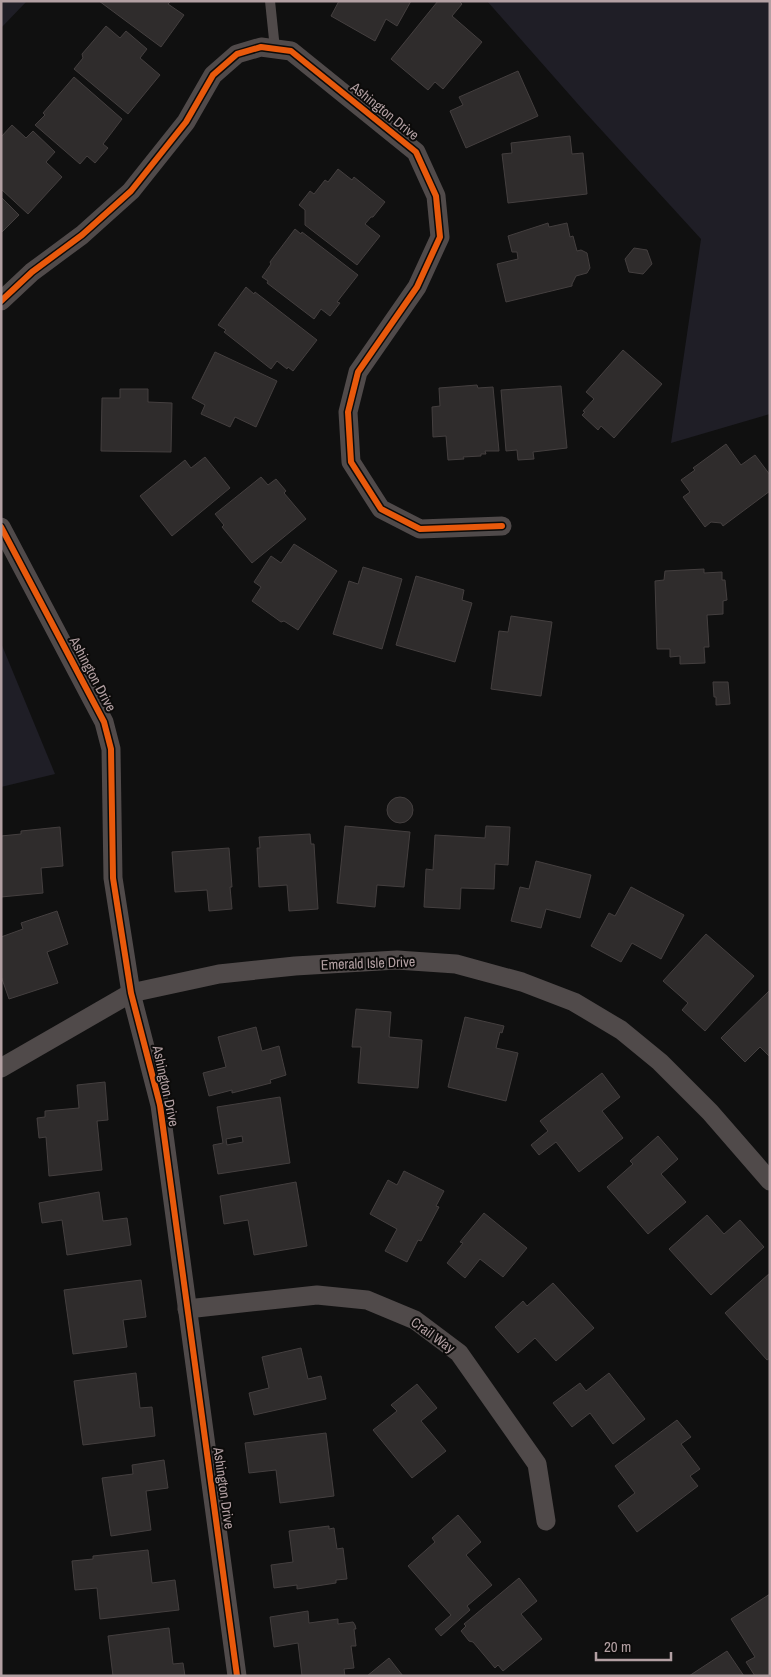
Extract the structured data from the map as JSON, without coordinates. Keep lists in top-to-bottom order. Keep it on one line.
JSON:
{"streets":{"street":["Ashington Drive","Emerald Isle Drive","Crail Way"]},"crossings":[["Ashington Drive","Emerald Isle Drive"],["Ashington Drive","Crail Way"]],"scale_bar":"20 m"}
